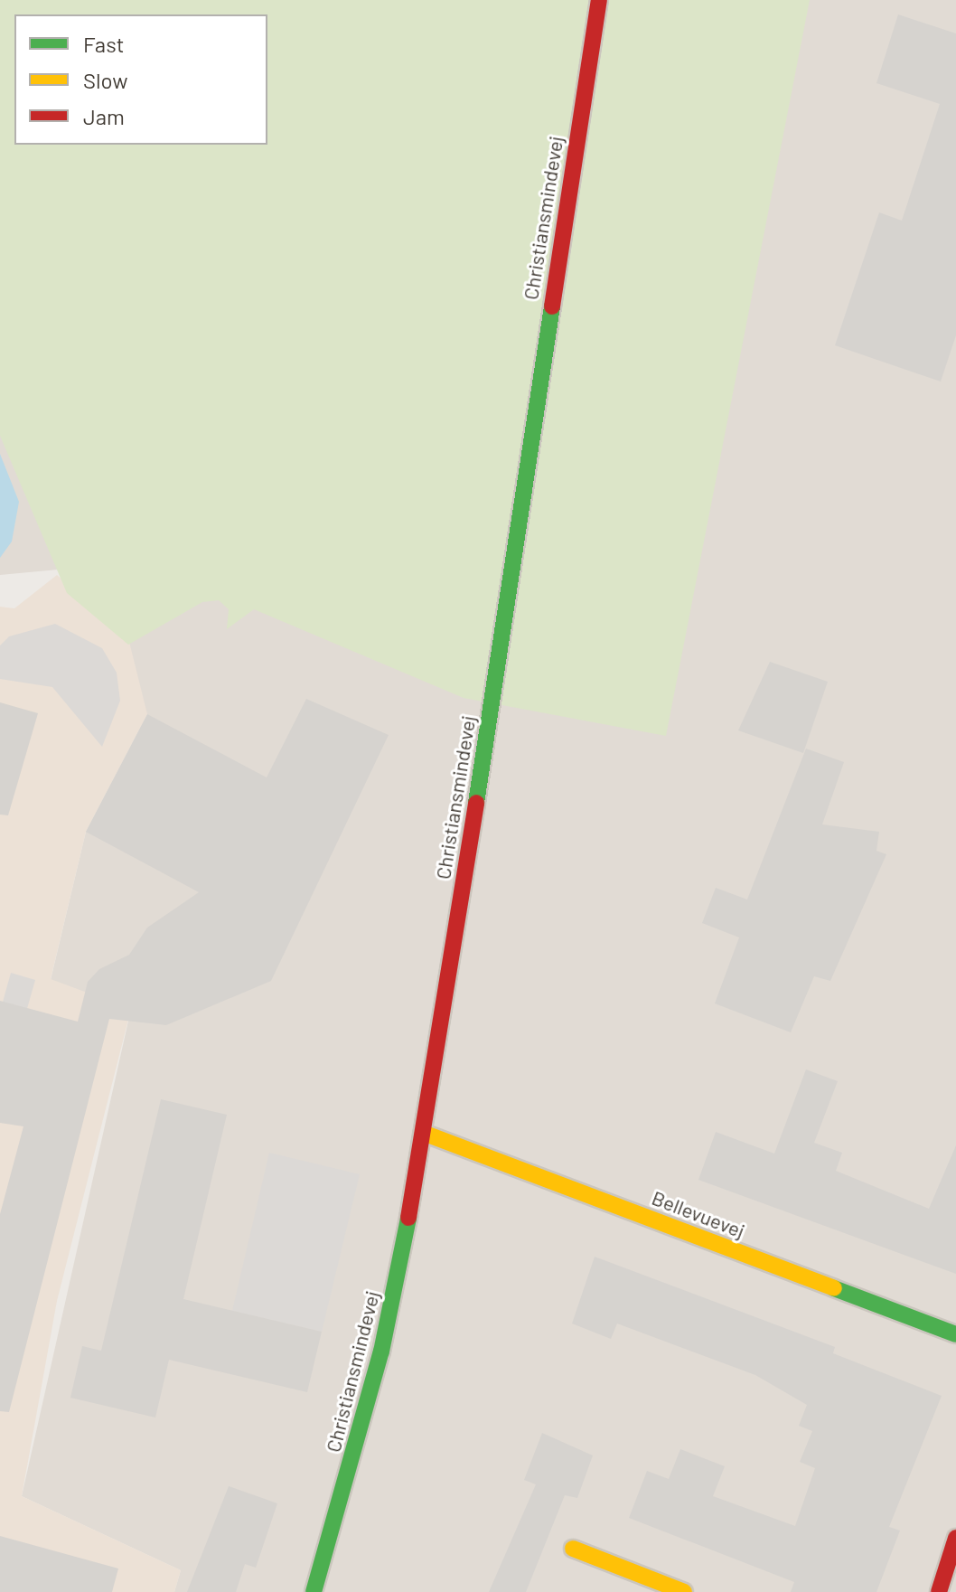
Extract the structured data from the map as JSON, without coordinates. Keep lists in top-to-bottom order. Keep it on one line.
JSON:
{"streets":{"street":["Christiansmindevej","Bellevuevej"]},"crossings":[["Christiansmindevej","Bellevuevej"]],"legend":["Fast","Slow","Jam"]}
